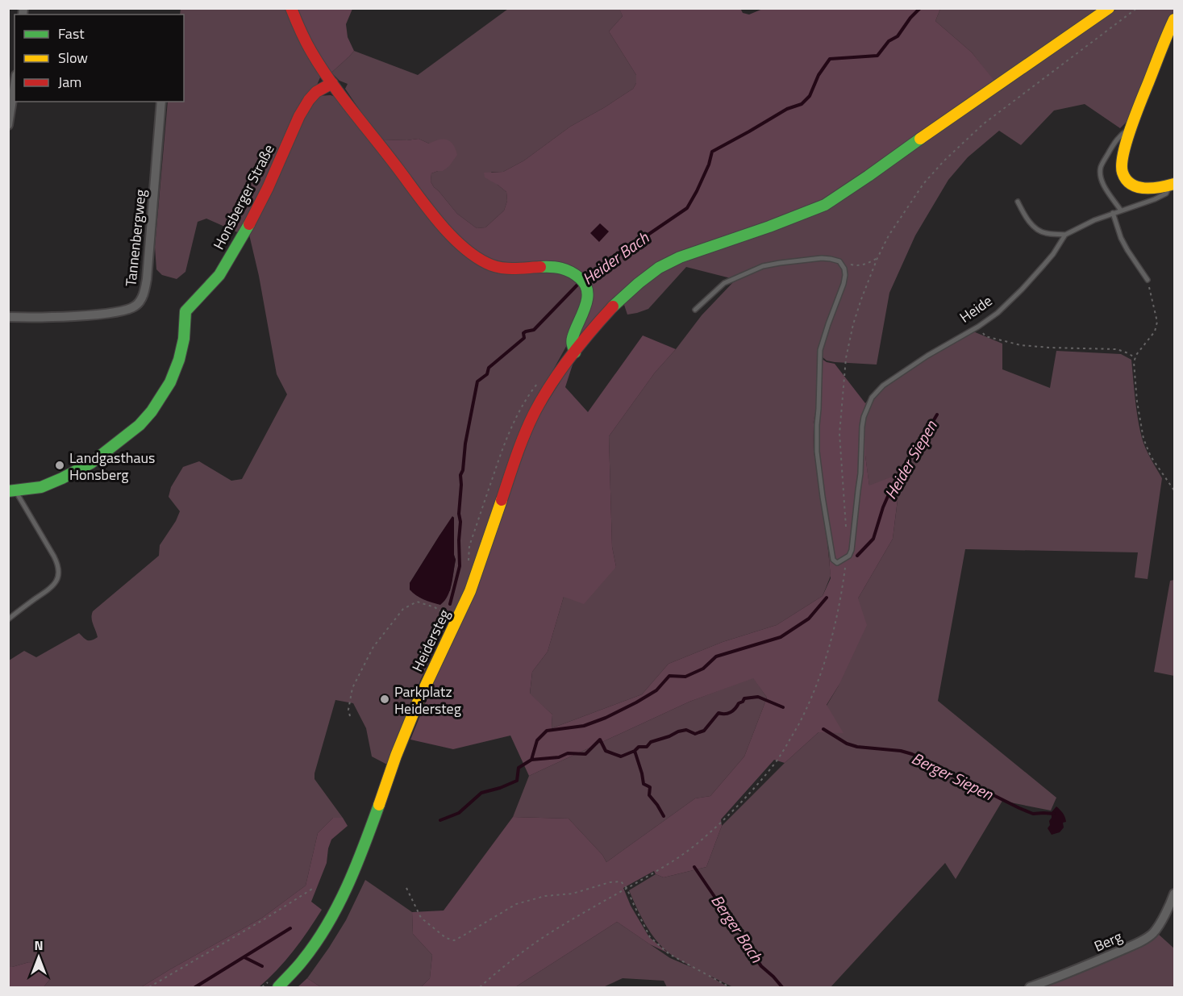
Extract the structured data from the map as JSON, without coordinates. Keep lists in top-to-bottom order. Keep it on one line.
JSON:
{"streets":{"main road":["Honsberger Straße","Heide","Heidersteg"],"street":["Tannenbergweg","Berg"]},"water":["Heider Bach","Heider Siepen","Berger Siepen","Berger Bach"],"places":["Landgasthaus Honsberg","Parkplatz Heidersteg"],"legend":["Fast","Slow","Jam"],"north":"top"}
